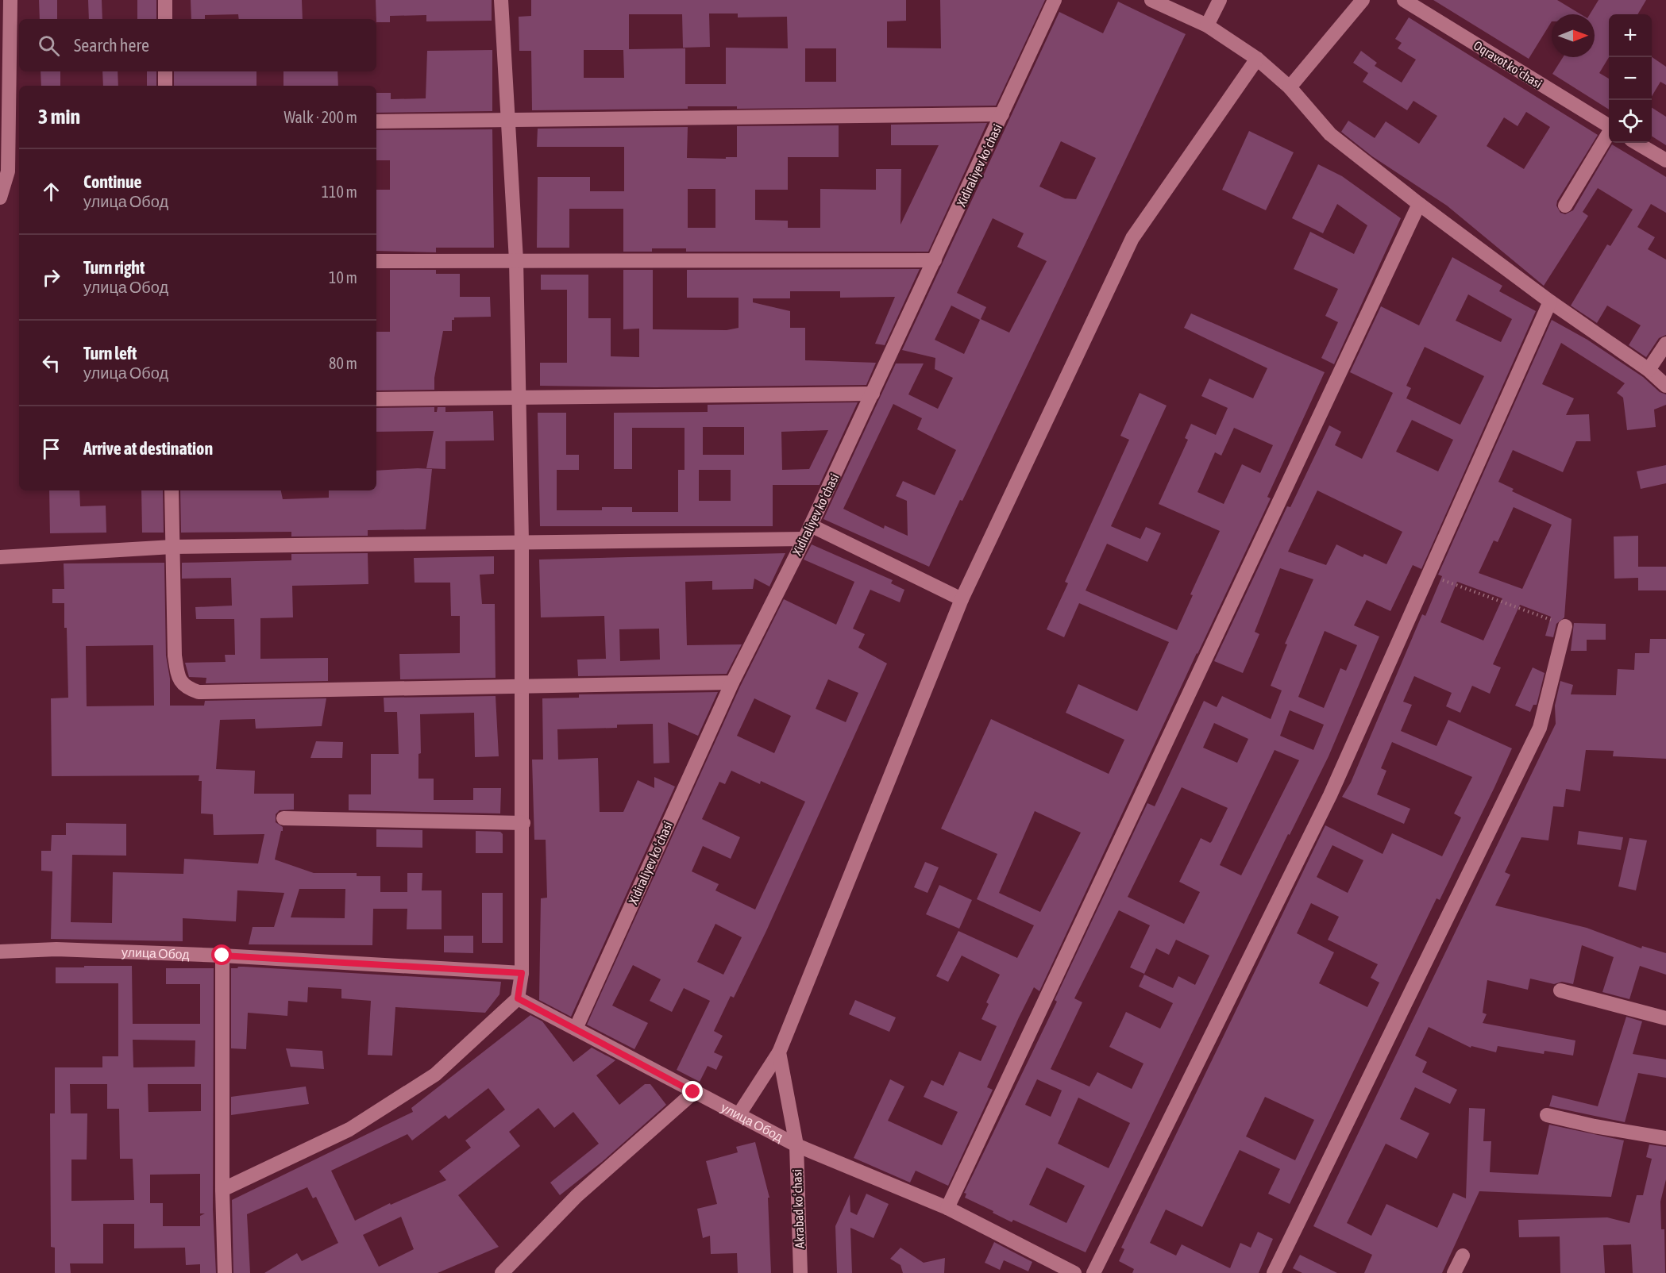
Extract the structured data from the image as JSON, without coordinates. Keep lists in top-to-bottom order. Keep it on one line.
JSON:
{"streets":{"street":["Oqravot koʻchasi","Xidiraliyev koʻchasi","улица Обод","Akrabad koʻchasi"]},"crossings":[["Xidiraliyev koʻchasi","улица Обод"],["улица Обод","Akrabad koʻchasi"]],"north":"right","page":{"map_buttons":["+","−"],"search":"Search here","heading":["3 min","Walk · 200 m"],"list":[["Continue","улица Обод","110 m"],["Turn right","улица Обод","10 m"],["Turn left","улица Обод","80 m"],"Arrive at destination"]}}
